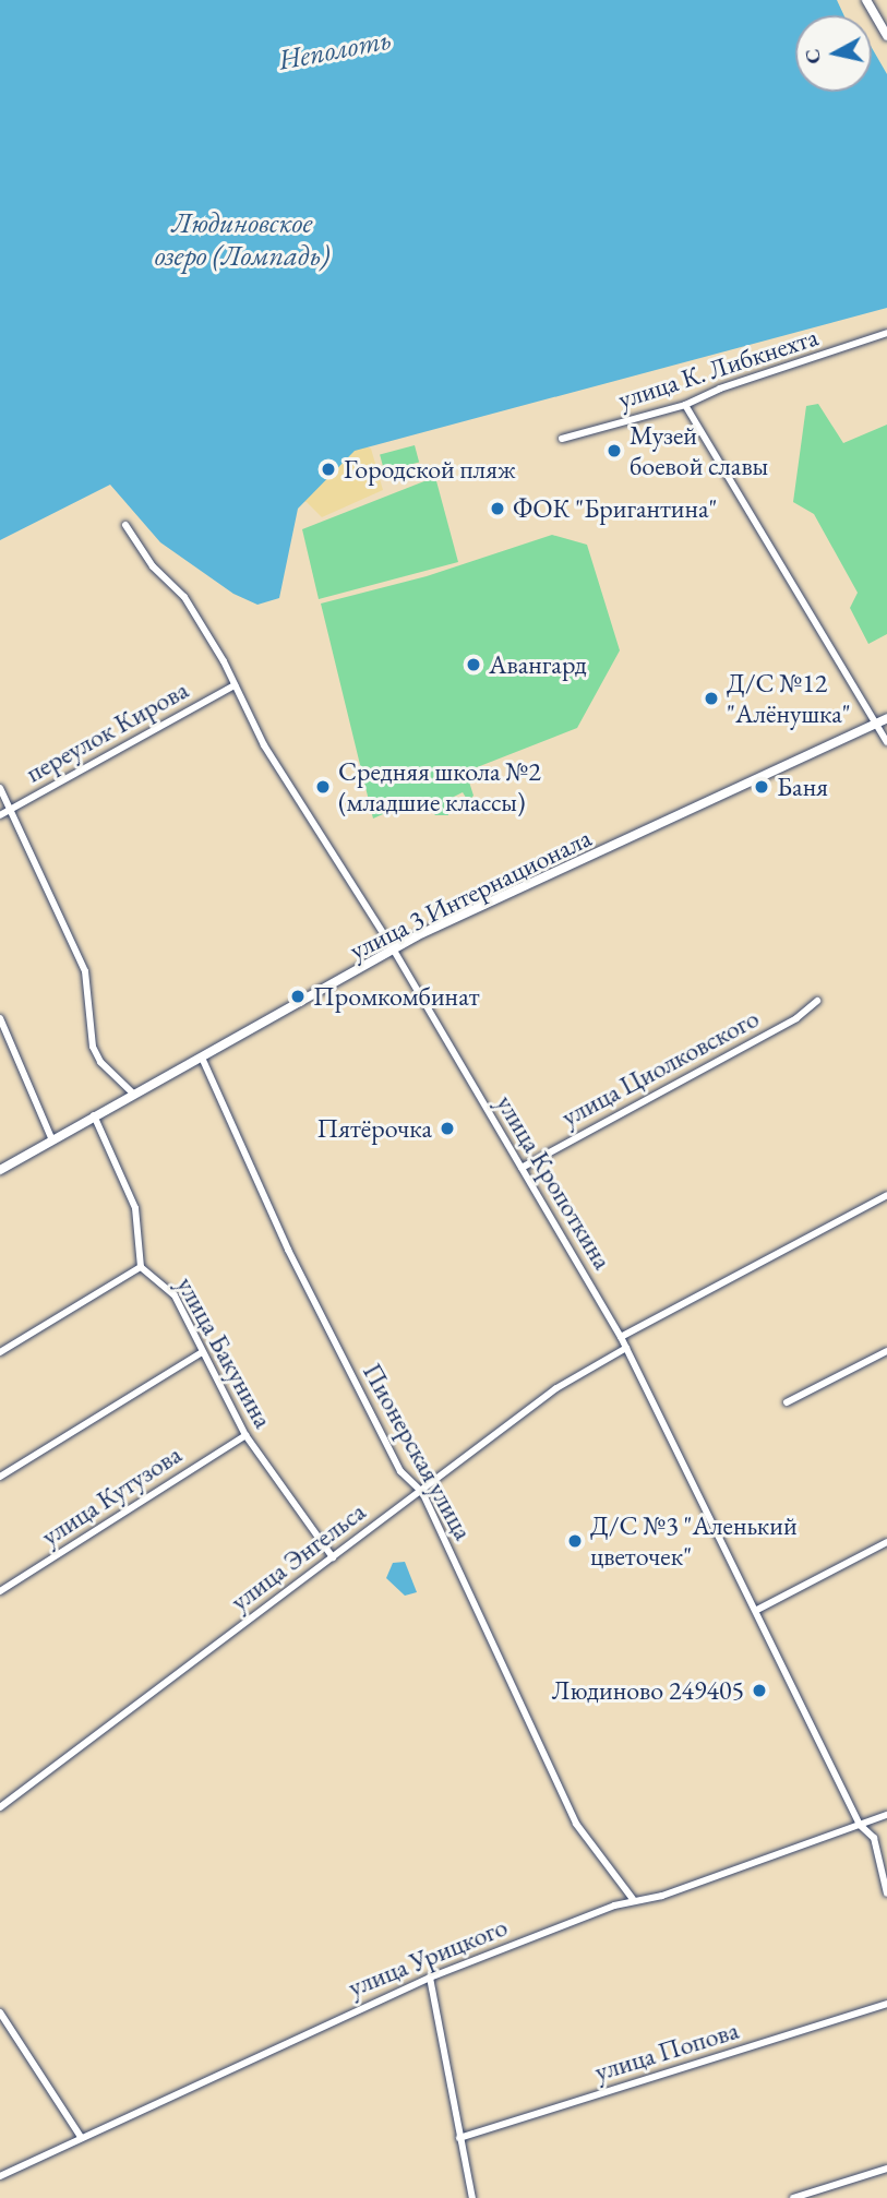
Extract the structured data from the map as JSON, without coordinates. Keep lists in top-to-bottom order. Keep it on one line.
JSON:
{"streets":{"street":["улица К. Либкнехта","переулок Кирова","улица 3 Интернационала","улица Циолковского","улица Кропоткина","улица Бакунина","Пионерская улица","улица Кутузова","улица Энгельса","улица Урицкого","улица Попова"]},"crossings":[["переулок Кирова","улица Кропоткина"],["улица 3 Интернационала","улица Кропоткина"],["улица 3 Интернационала","улица Бакунина"],["улица 3 Интернационала","Пионерская улица"],["улица Циолковского","улица Кропоткина"],["улица Кропоткина","улица Энгельса"],["улица Кропоткина","улица Урицкого"],["улица Бакунина","улица Кутузова"],["улица Бакунина","улица Энгельса"],["Пионерская улица","улица Энгельса"],["Пионерская улица","улица Урицкого"]],"water":["Неполоть","Людиновское озеро (Ломпадь)"],"places":["Музей боевой славы","Городской пляж","ФОК \"Бригантина\"","Авангард","Д/С №12 \"Алёнушка\"","Средняя школа №2 (младшие классы)","Баня","Промкомбинат","Пятёрочка","Д/С №3 \"Аленький цветочек\"","Людиново 249405"],"north":"left"}
